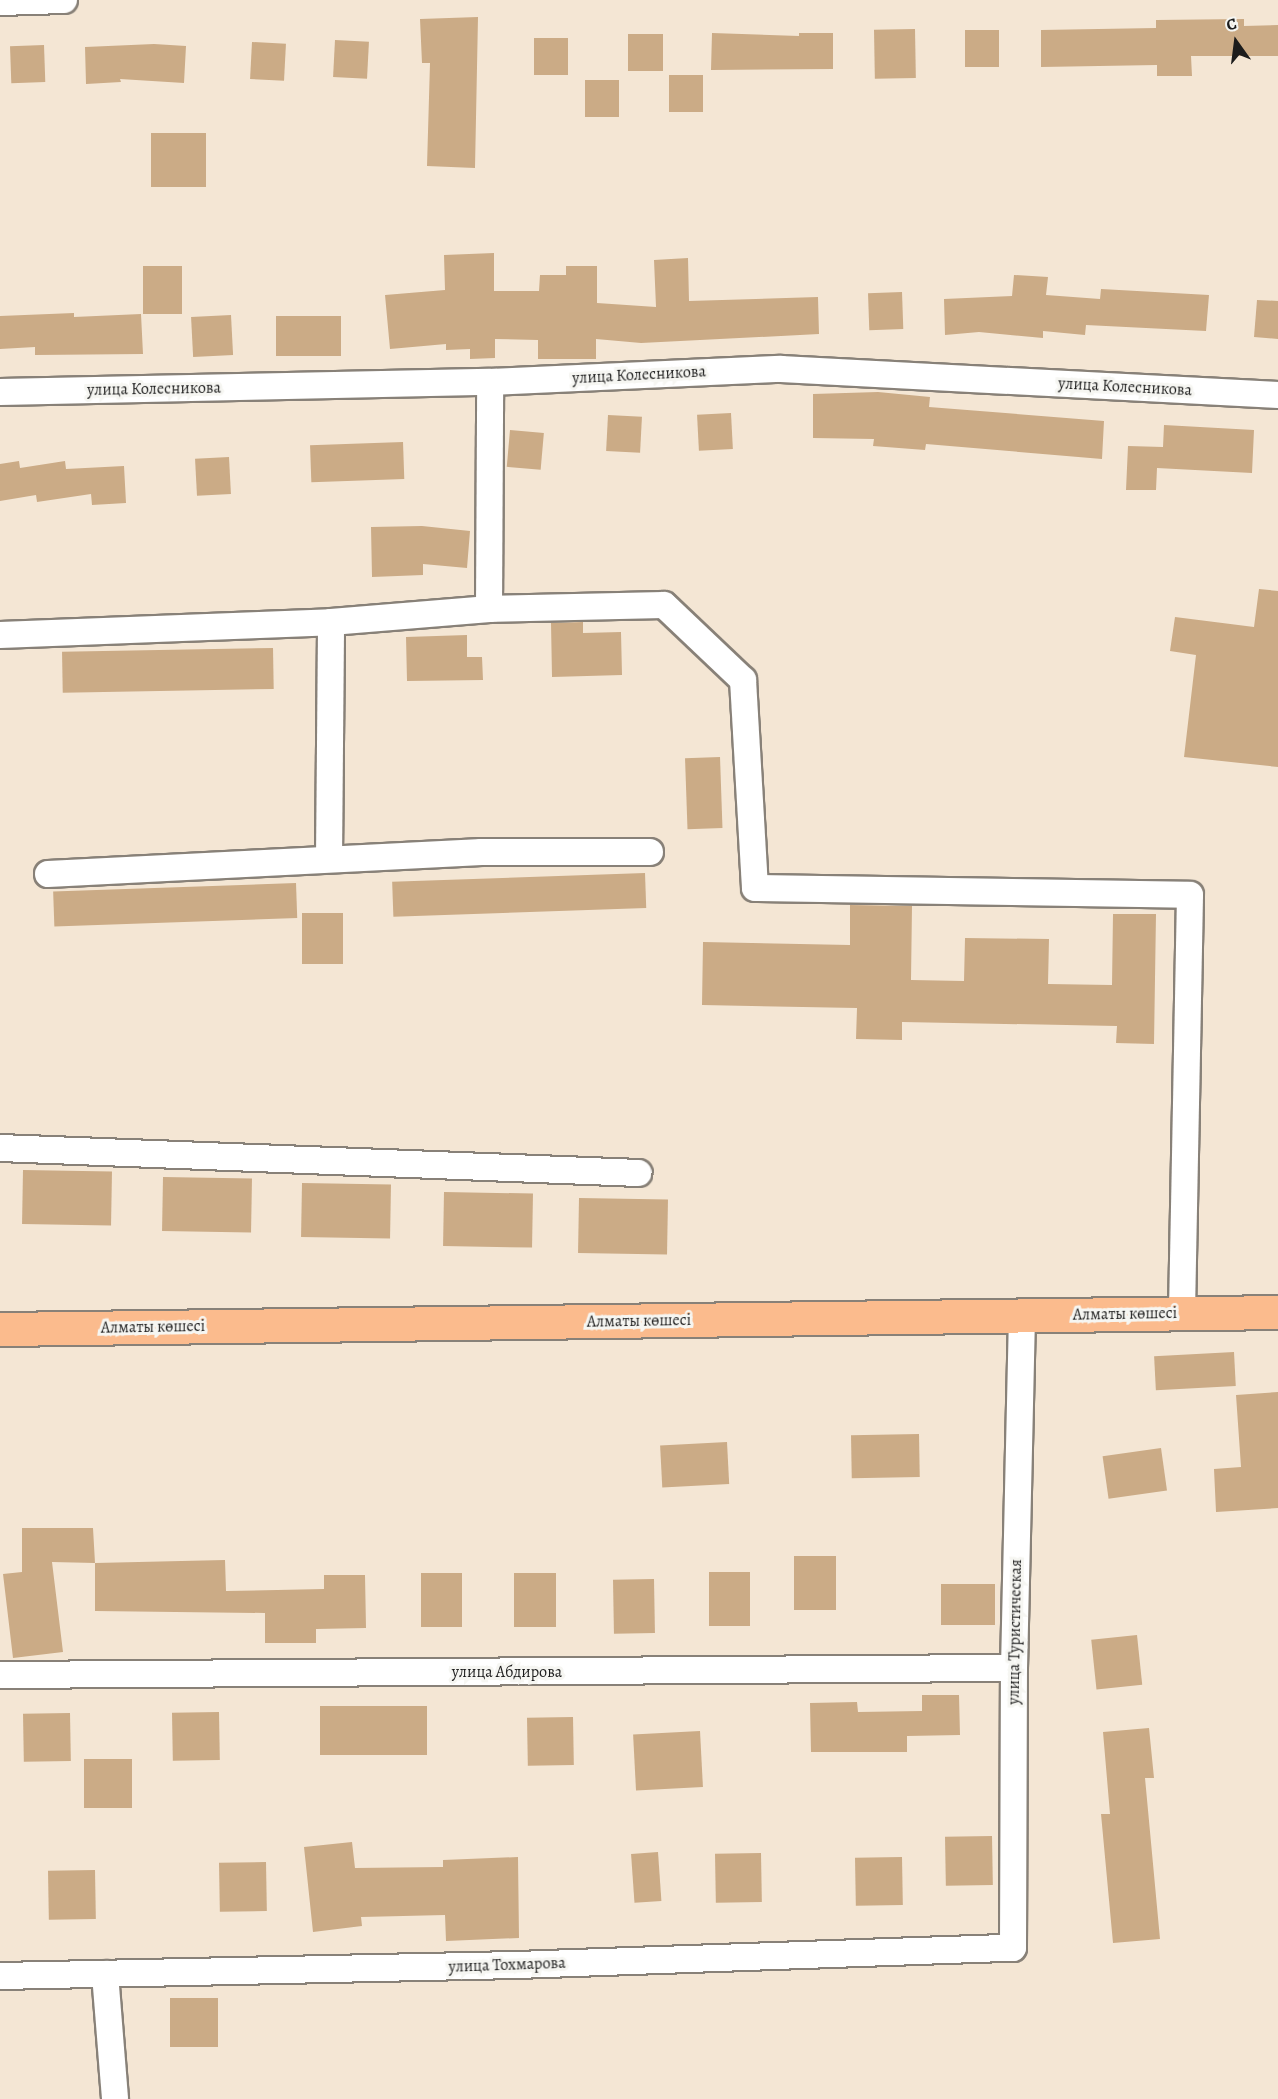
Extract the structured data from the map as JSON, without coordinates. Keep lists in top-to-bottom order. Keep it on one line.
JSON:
{"streets":{"main road":["Алматы көшесі"],"street":["улица Колесникова","улица Туристическая","улица Абдирова","улица Тохмарова"]},"crossings":[["Алматы көшесі","улица Туристическая"],["улица Туристическая","улица Абдирова"],["улица Туристическая","улица Тохмарова"]],"north":"top"}
